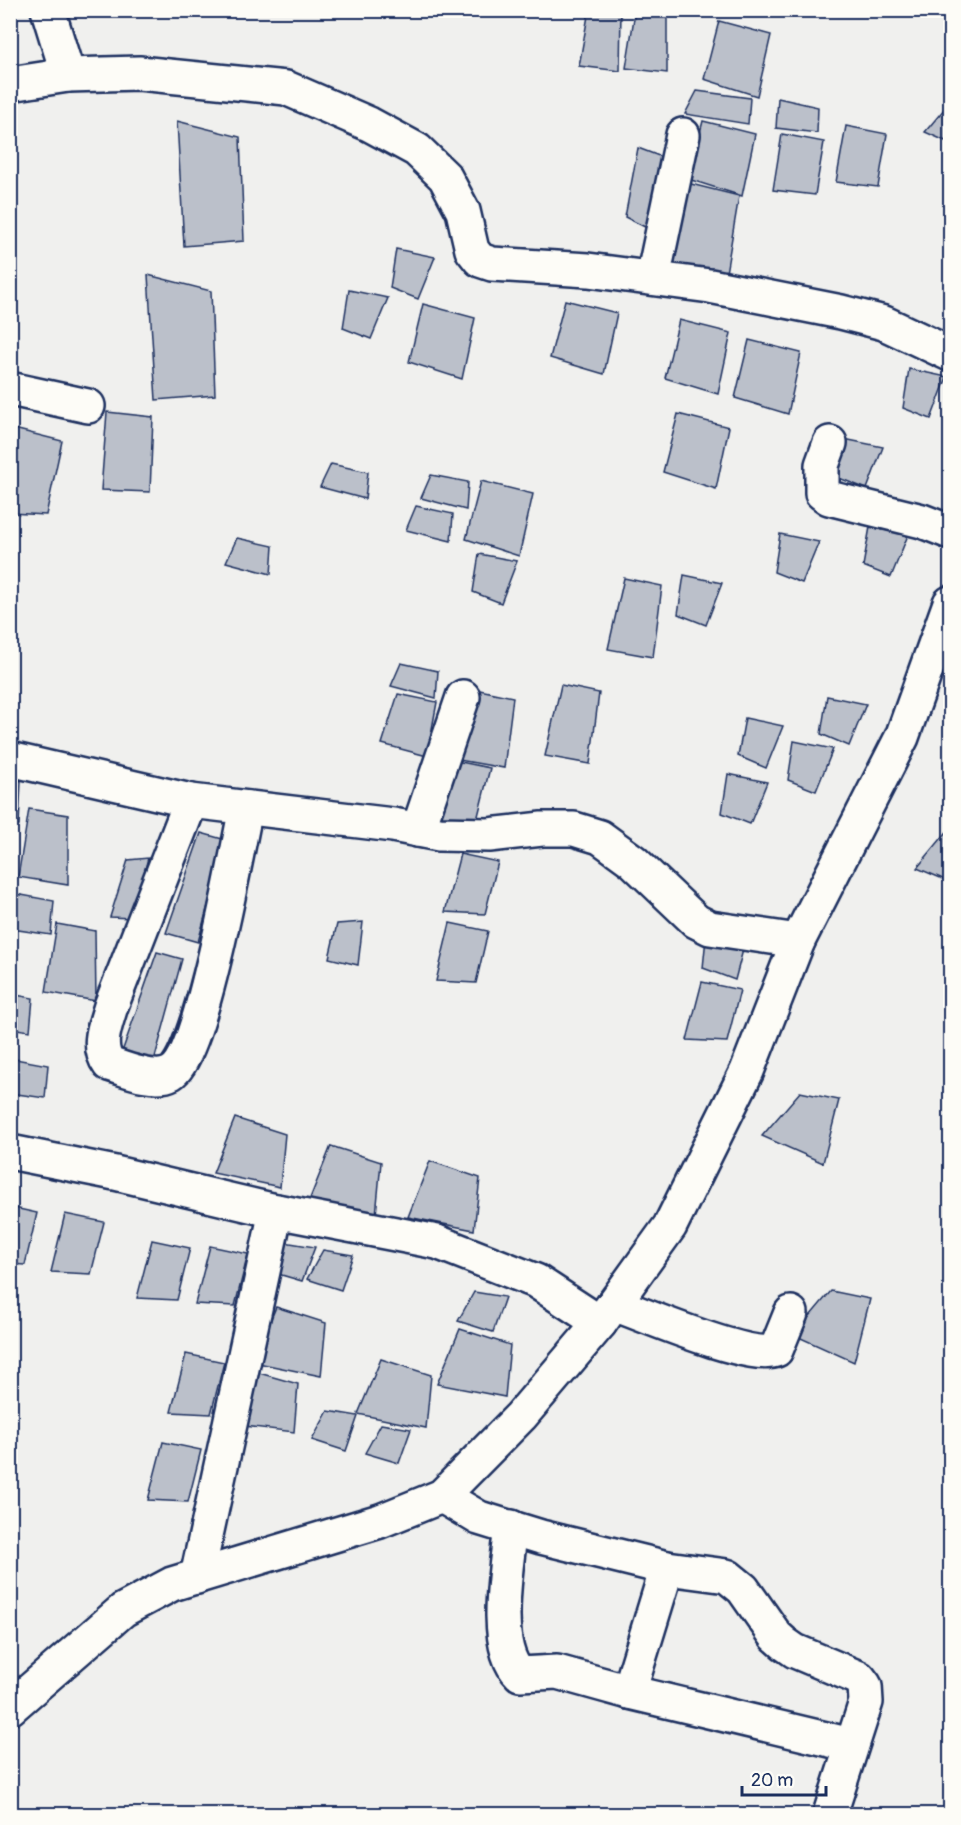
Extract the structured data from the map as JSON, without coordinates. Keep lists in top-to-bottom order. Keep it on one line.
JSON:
{"scale_bar":"20 m"}
